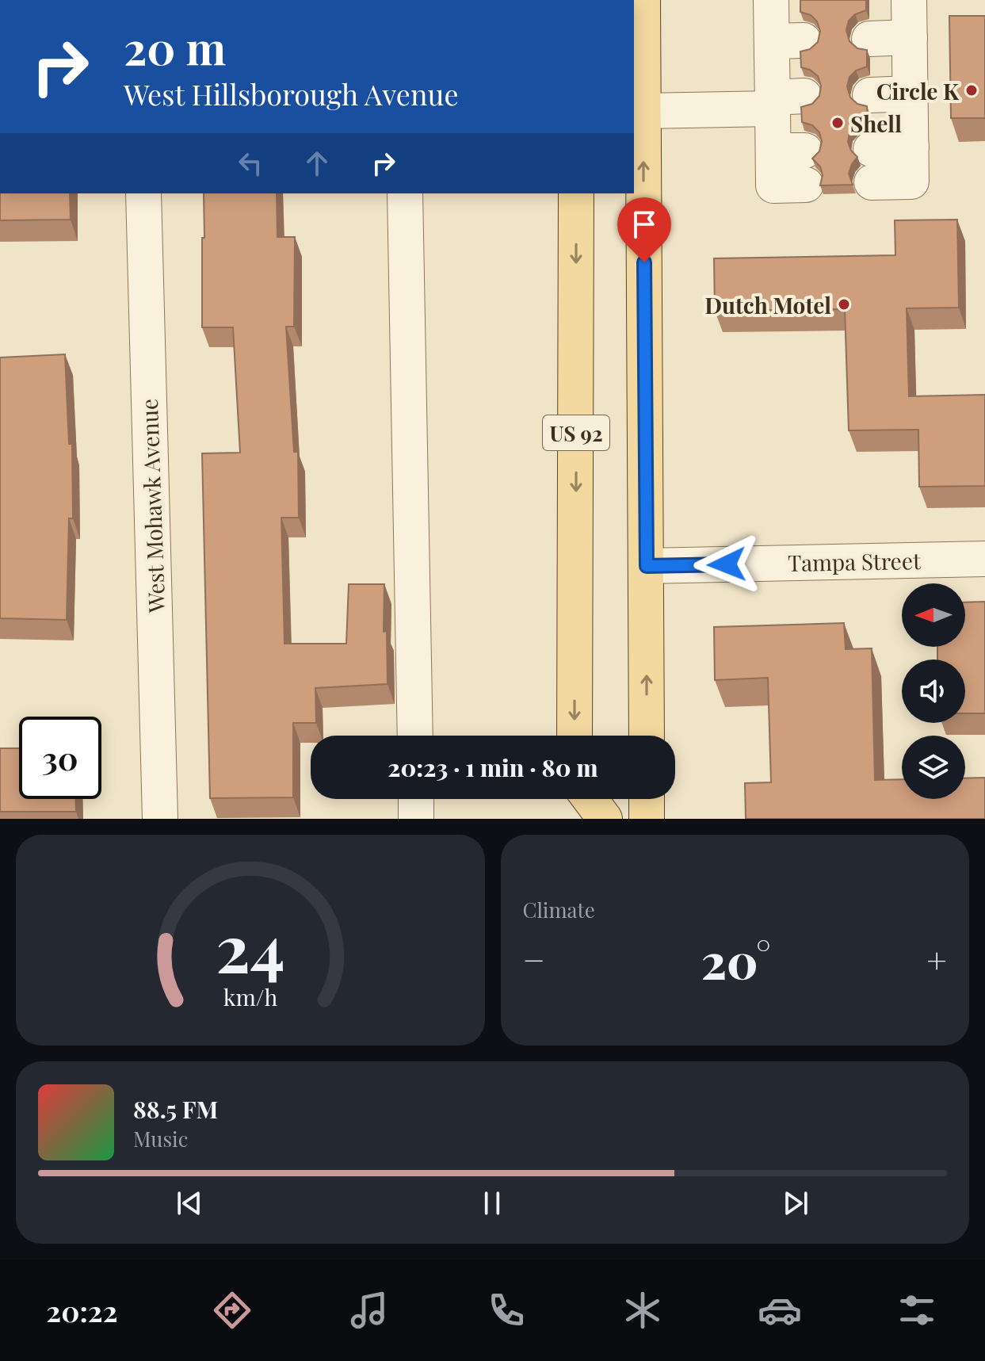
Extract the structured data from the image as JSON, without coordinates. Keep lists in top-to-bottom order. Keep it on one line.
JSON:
{"streets":{"main road":["US 92"],"street":["West Mohawk Avenue","Tampa Street"]},"places":["Circle K","Shell","Dutch Motel"],"north":"left","page":{"turn":["20 m","West Hillsborough Avenue"],"limit":"30","trip":"20:23 · 1 min · 80 m","tile":"Climate","heat":["−","20°","+"],"song":["88.5 FM","Music"],"tabs":"20:22","gauge":["24","km/h"]}}
